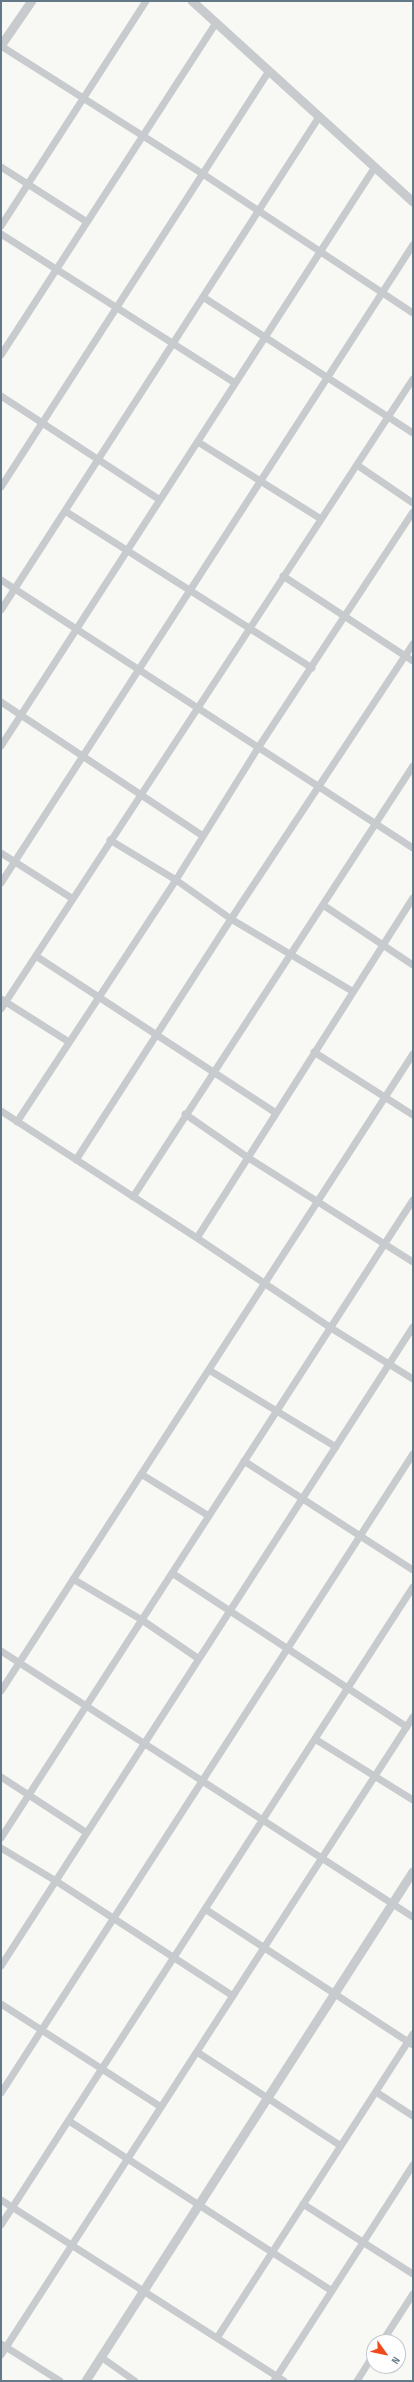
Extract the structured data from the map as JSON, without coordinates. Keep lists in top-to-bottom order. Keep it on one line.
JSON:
{"north":"bottom right"}
